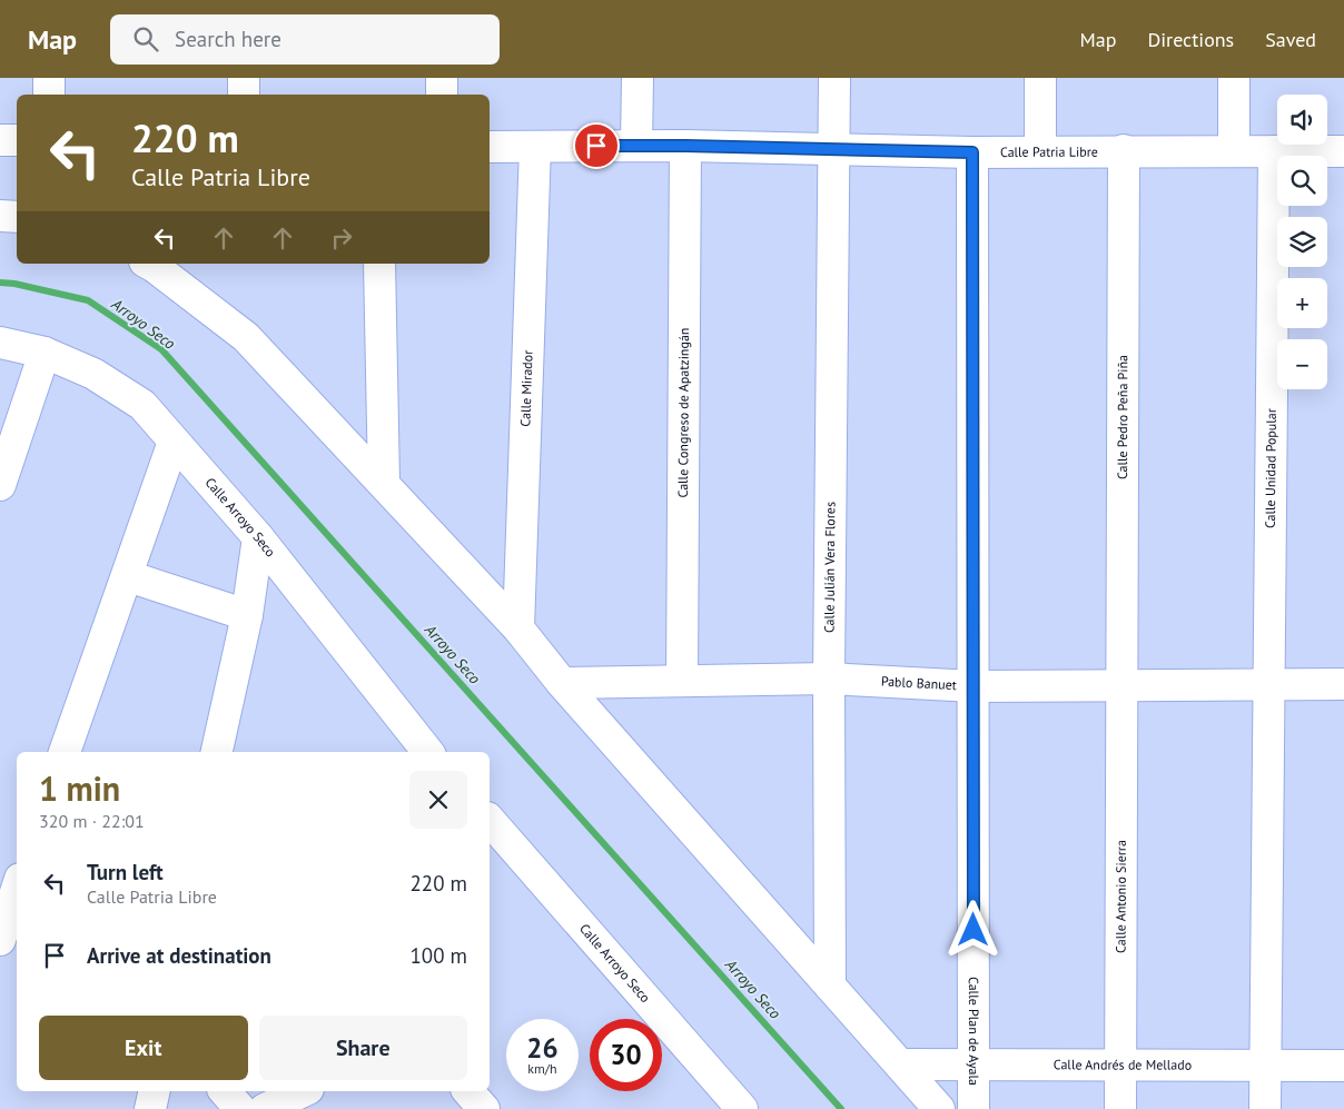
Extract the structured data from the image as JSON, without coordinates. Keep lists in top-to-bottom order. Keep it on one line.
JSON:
{"streets":{"street":["Calle Patria Libre","Calle Mirador","Calle Congreso de Apatzingán","Calle Pedro Peña Piña","Calle Unidad Popular","Calle Arroyo Seco","Calle Julián Vera Flores","Pablo Banuet","Calle Antonio Sierra","Calle Plan de Ayala","Calle Andrés de Mellado"]},"crossings":[["Calle Patria Libre","Calle Mirador"],["Calle Patria Libre","Calle Congreso de Apatzingán"],["Calle Patria Libre","Calle Pedro Peña Piña"],["Calle Patria Libre","Calle Unidad Popular"],["Calle Patria Libre","Calle Julián Vera Flores"],["Calle Patria Libre","Calle Plan de Ayala"],["Calle Congreso de Apatzingán","Pablo Banuet"],["Calle Pedro Peña Piña","Pablo Banuet"],["Calle Pedro Peña Piña","Calle Antonio Sierra"],["Calle Unidad Popular","Pablo Banuet"],["Calle Unidad Popular","Calle Andrés de Mellado"],["Calle Julián Vera Flores","Pablo Banuet"],["Pablo Banuet","Calle Antonio Sierra"],["Pablo Banuet","Calle Plan de Ayala"],["Calle Antonio Sierra","Calle Andrés de Mellado"],["Calle Plan de Ayala","Calle Andrés de Mellado"]],"water":["Arroyo Seco"],"page":{"header":"Map","search":"Search here","nav":["Map","Directions","Saved"],"map_buttons":["+","−"],"turn":["220 m","Calle Patria Libre"],"heading":["1 min","320 m · 22:01"],"list":[{"name":"Turn left","note":"Calle Patria Libre","value":"220 m"},{"name":"Arrive at destination","value":"100 m"}],"buttons":["Exit","Share"],"speed":"26 km/h","limit":"30"}}
